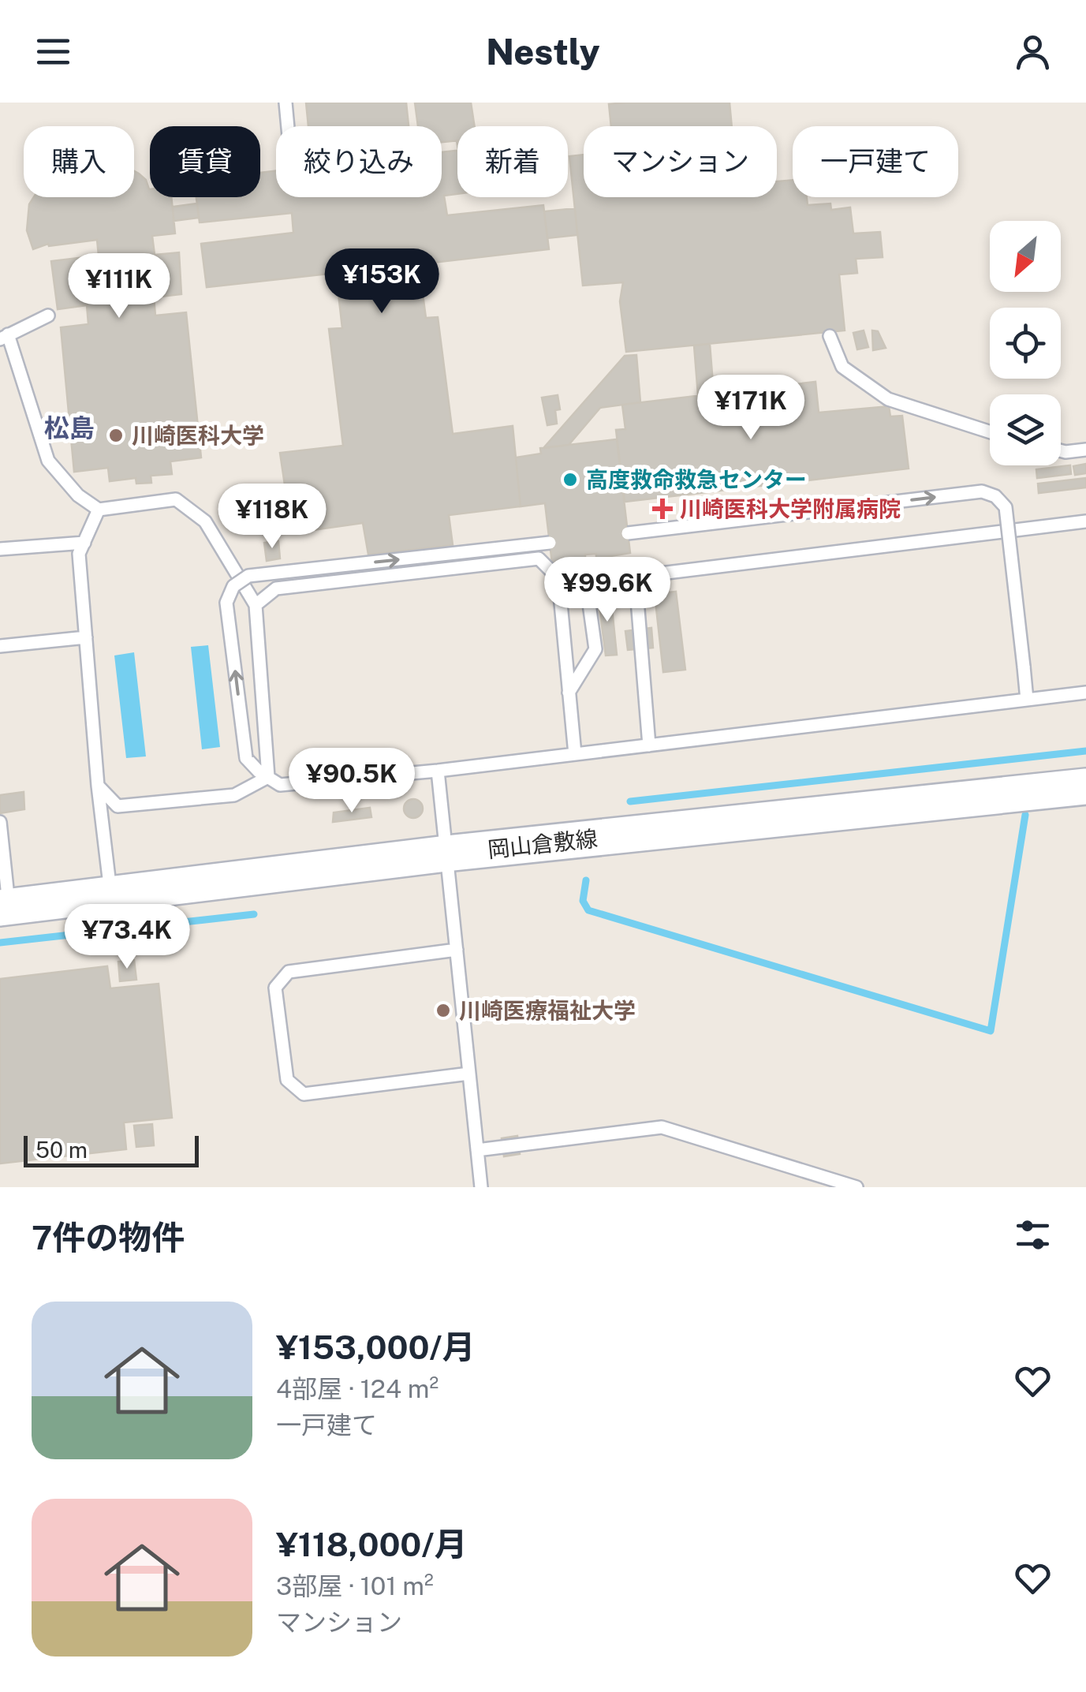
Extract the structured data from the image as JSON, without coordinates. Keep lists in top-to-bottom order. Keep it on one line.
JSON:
{"streets":{"main road":["岡山倉敷線"]},"districts":["松島"],"places":{"other":["川崎医科大学","高度救命救急センター","川崎医療福祉大学"],"health":["川崎医科大学附属病院"]},"scale_bar":"50 m","north":"bottom left","page":{"header":"Nestly","chip":["購入","賃貸","絞り込み","新着","マンション","一戸建て"],"price":["¥153K","¥111K","¥171K","¥118K","¥99.6K","¥90.5K","¥73.4K"],"scale":"50 m","heading":"7件の物件","list":[{"name":"¥153,000/月","note":"4部屋 · 124 m² · 一戸建て"},{"name":"¥118,000/月","note":"3部屋 · 101 m² · マンション"}]}}
